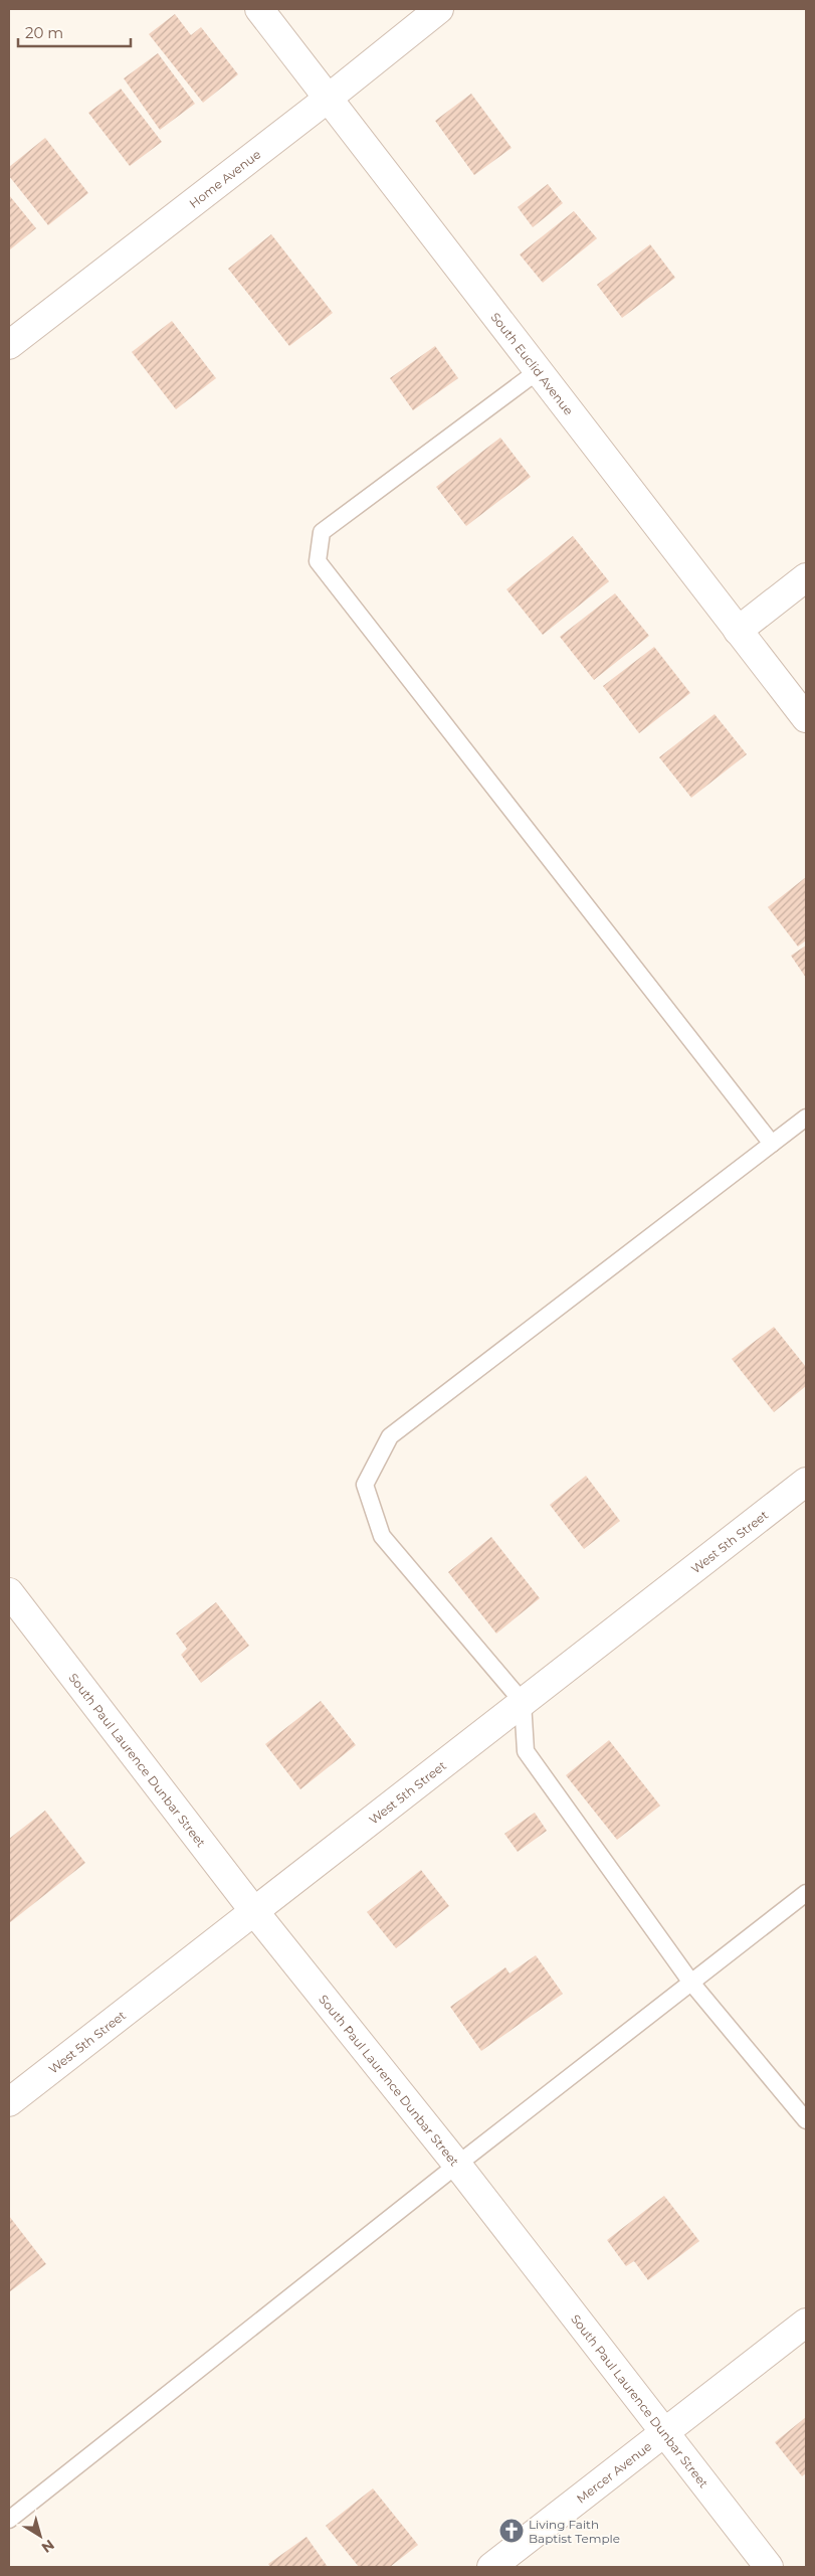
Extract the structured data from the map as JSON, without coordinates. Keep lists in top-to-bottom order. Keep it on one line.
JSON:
{"streets":{"street":["Home Avenue","South Euclid Avenue","West 5th Street","South Paul Laurence Dunbar Street","Mercer Avenue"]},"crossings":[["Home Avenue","South Euclid Avenue"],["West 5th Street","South Paul Laurence Dunbar Street"],["South Paul Laurence Dunbar Street","Mercer Avenue"]],"places":{"church":["Living Faith Baptist Temple"]},"scale_bar":"20 m","north":"bottom right"}
